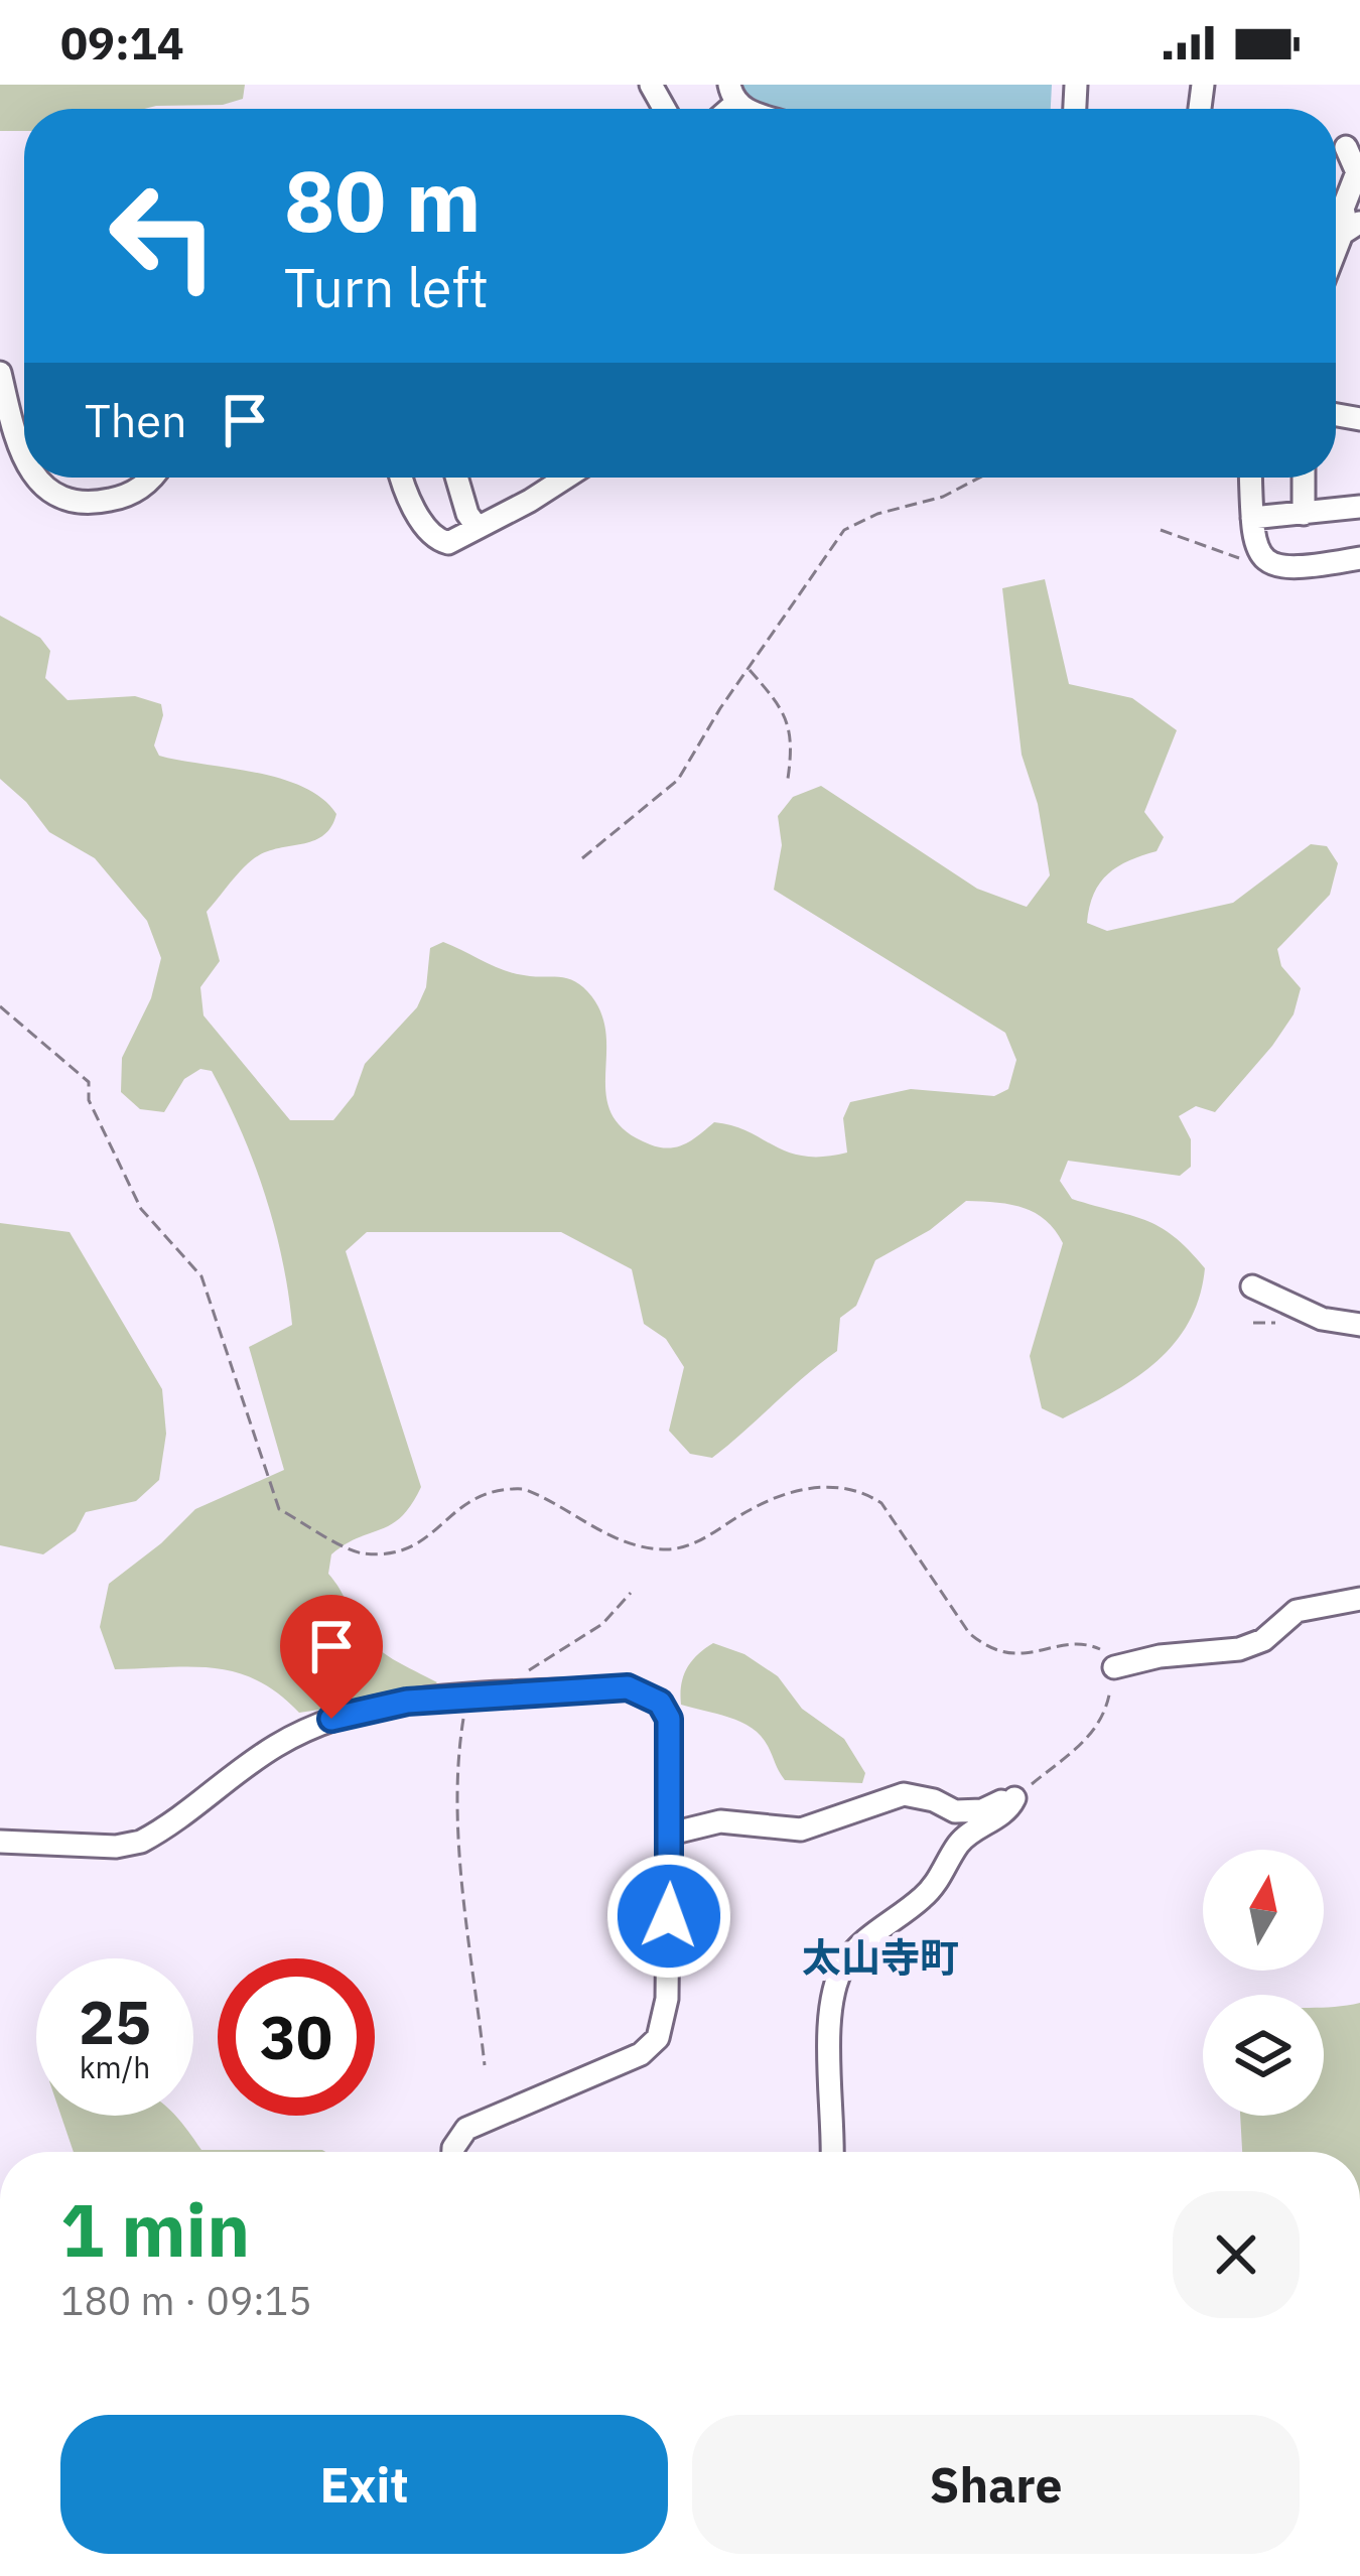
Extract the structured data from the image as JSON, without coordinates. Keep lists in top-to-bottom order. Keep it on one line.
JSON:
{"districts":["太山寺町"],"north":"top","page":{"status":"09:14","turn":["80 m","Turn left"],"then":"Then","speed":"25 km/h","limit":"30","heading":["1 min","180 m · 09:15"],"buttons":["Exit","Share"]}}
